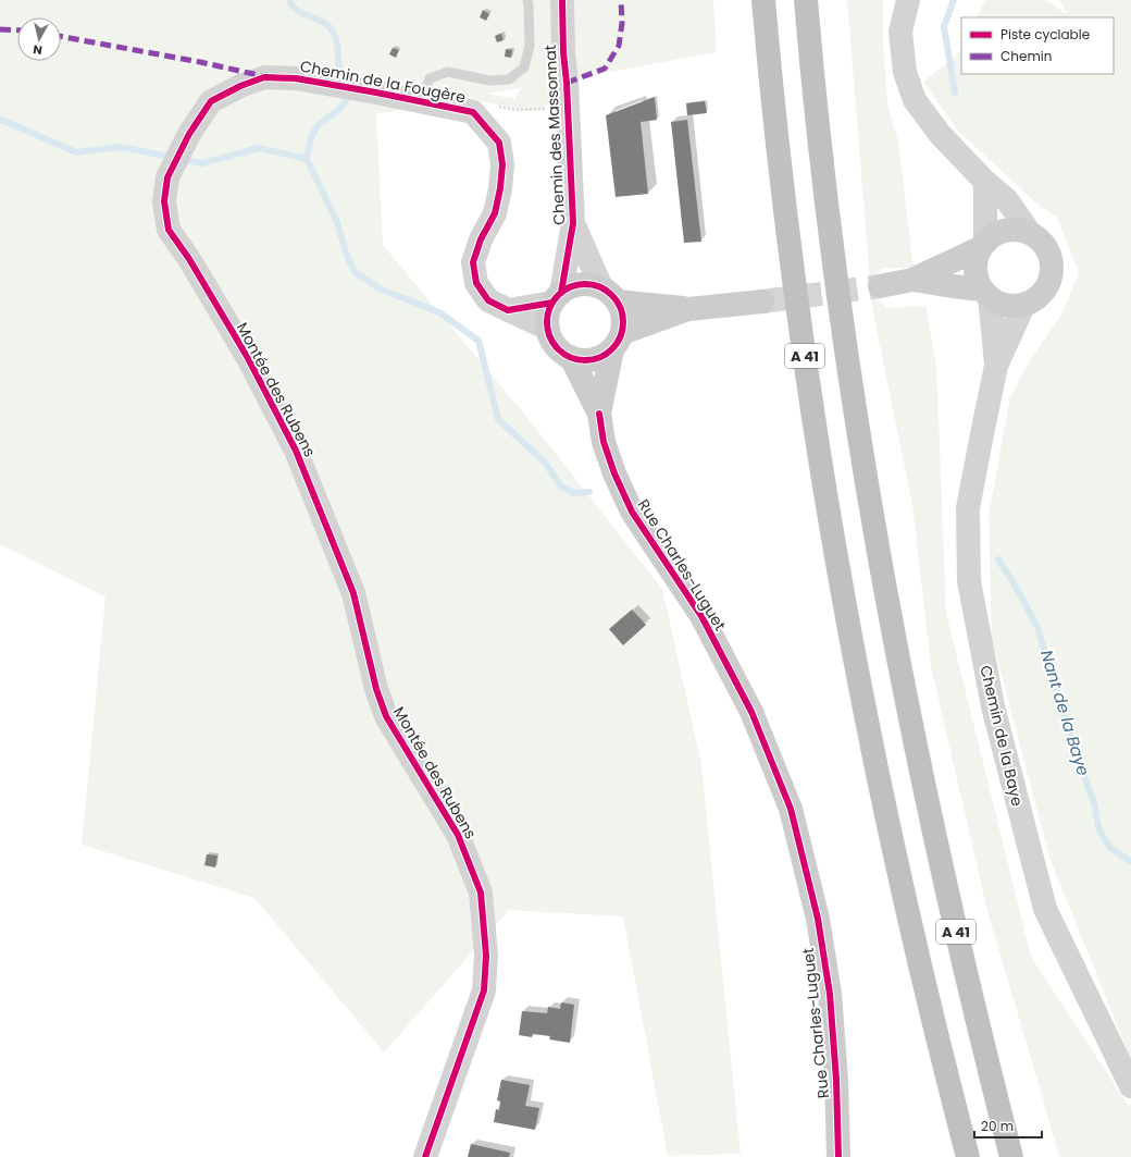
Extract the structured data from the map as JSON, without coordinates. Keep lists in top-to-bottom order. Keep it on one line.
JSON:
{"streets":{"highway":["A 41"],"main road":["Rue Charles-Luguet"],"street":["Chemin de la Fougère","Chemin des Massonnat","Montée des Rubens","Chemin de la Baye"]},"crossings":[["Chemin de la Fougère","Chemin des Massonnat"],["Chemin de la Fougère","Montée des Rubens"],["Chemin de la Fougère","Rue Charles-Luguet"],["Chemin des Massonnat","Rue Charles-Luguet"]],"water":["Nant de la Baye"],"legend":["Piste cyclable","Chemin"],"scale_bar":"20 m","north":"bottom"}
